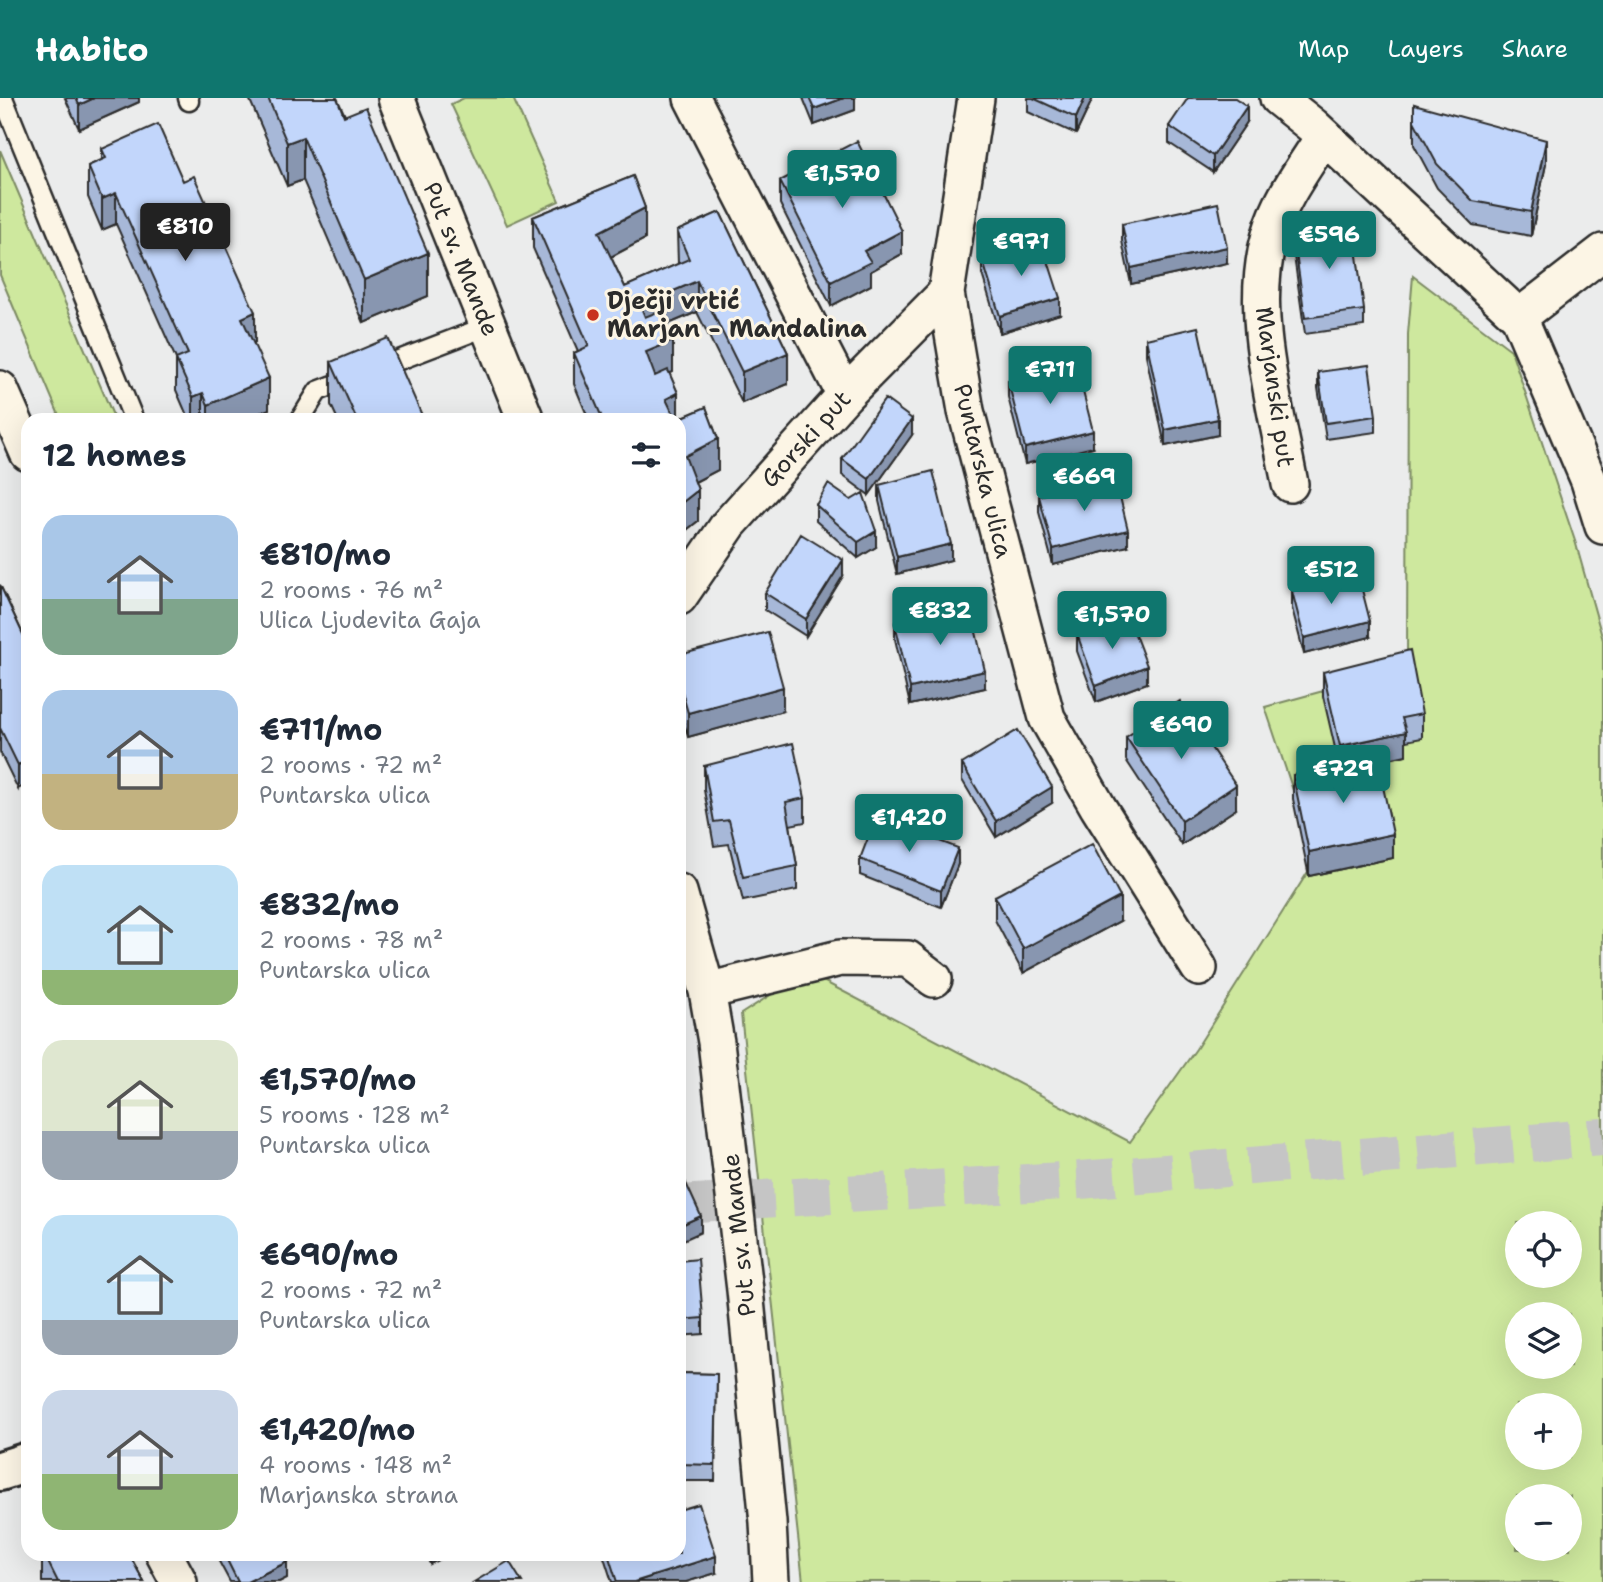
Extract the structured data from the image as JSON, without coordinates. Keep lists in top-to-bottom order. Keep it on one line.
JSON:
{"streets":{"street":["Put sv. Mande","Marjanski put","Gorski put","Puntarska ulica"]},"crossings":[["Gorski put","Puntarska ulica"]],"places":["Dječji vrtić Marjan - Mandalina"],"page":{"header":"Habito","nav":["Map","Layers","Share"],"price":["€1,570","€810","€596","€971","€711","€669","€512","€832","€1,570","€690","€729","€1,420"],"heading":"12 homes","list":[{"name":"€810/mo","note":"2 rooms · 76 m² · Ulica Ljudevita Gaja"},{"name":"€711/mo","note":"2 rooms · 72 m² · Puntarska ulica"},{"name":"€832/mo","note":"2 rooms · 78 m² · Puntarska ulica"},{"name":"€1,570/mo","note":"5 rooms · 128 m² · Puntarska ulica"},{"name":"€690/mo","note":"2 rooms · 72 m² · Puntarska ulica"},{"name":"€1,420/mo","note":"4 rooms · 148 m² · Marjanska strana"}],"map_buttons":["+","−"]}}
